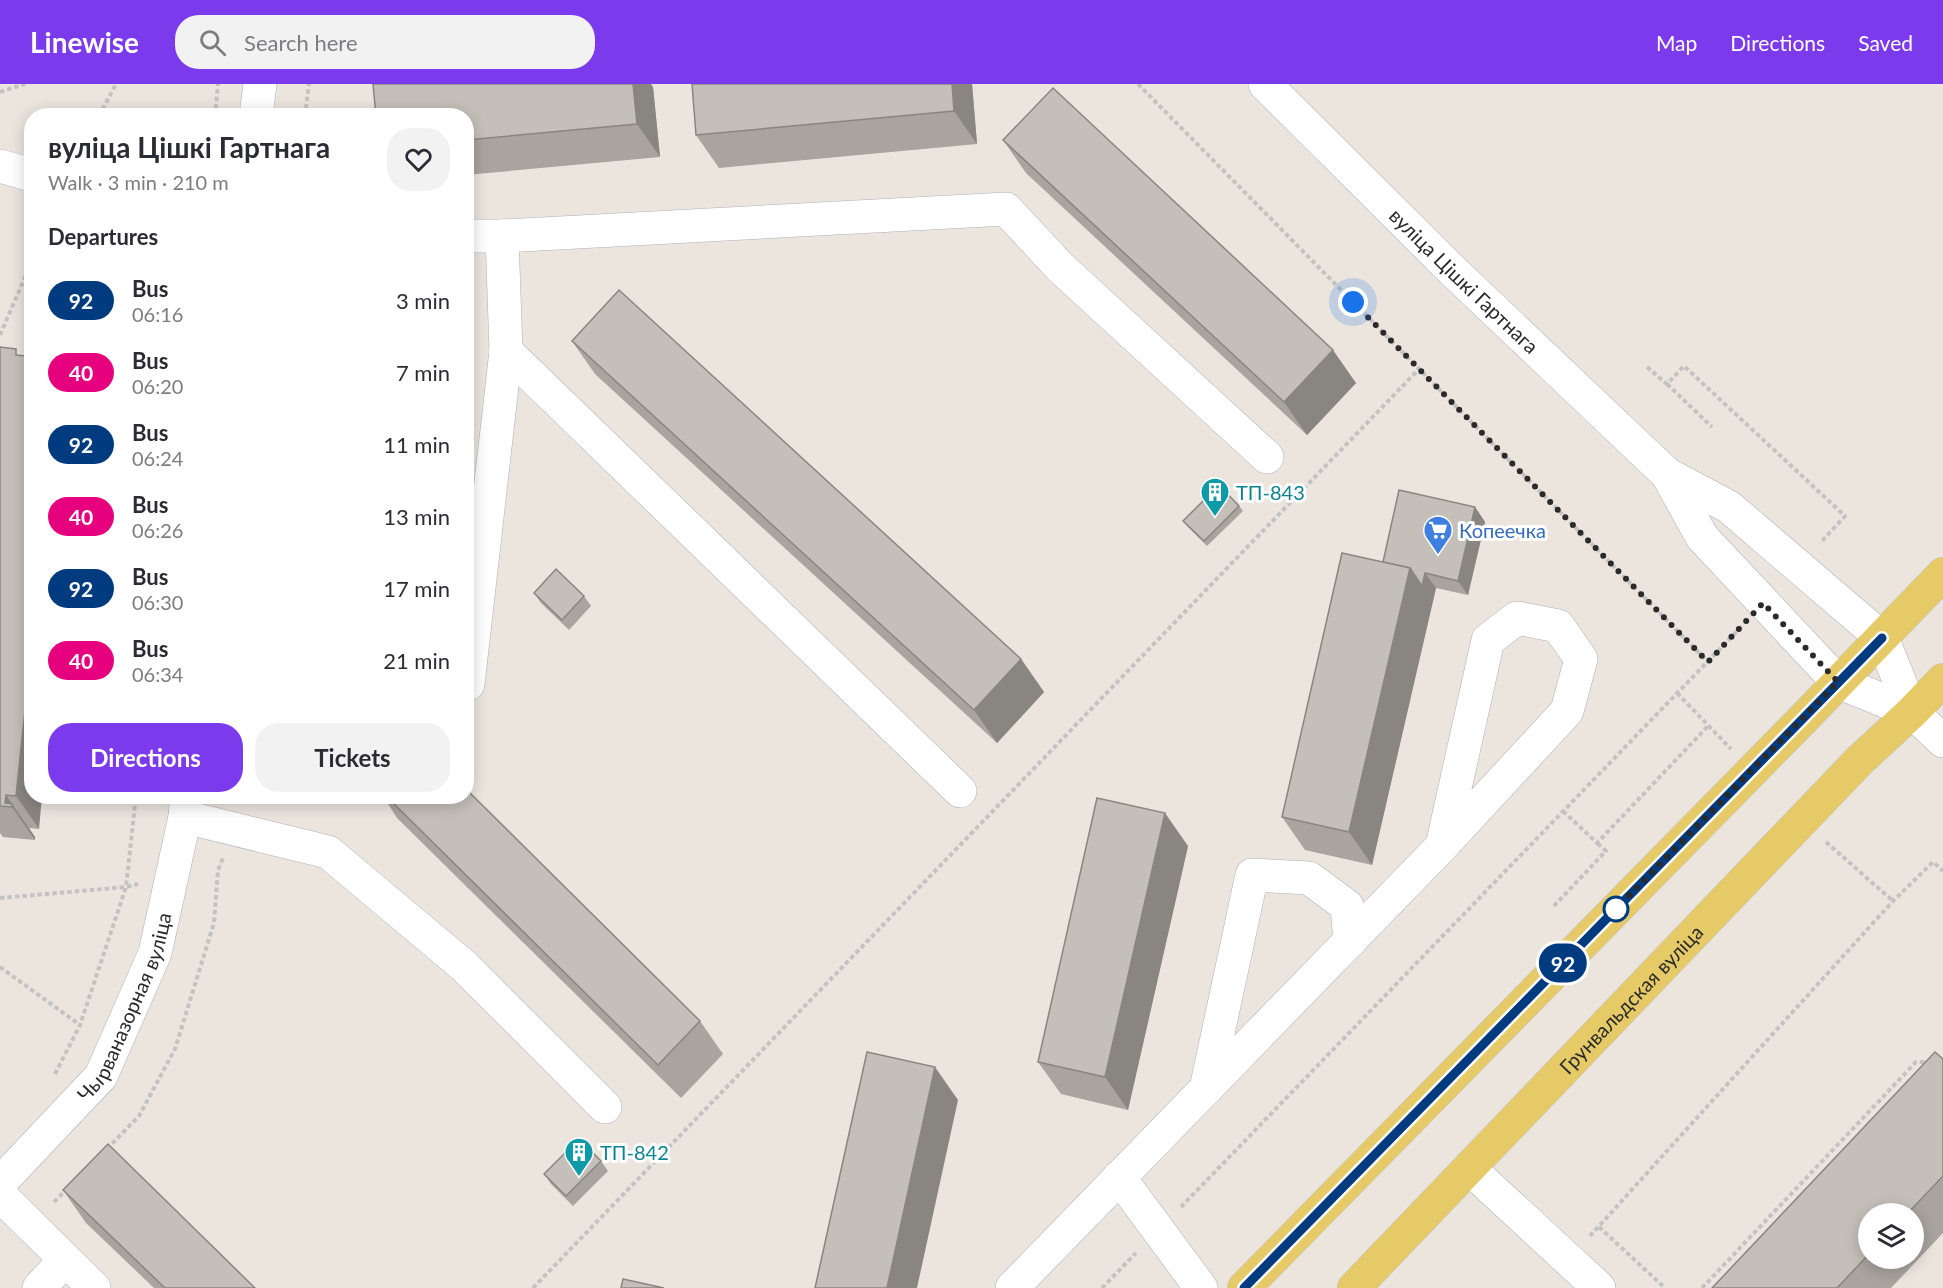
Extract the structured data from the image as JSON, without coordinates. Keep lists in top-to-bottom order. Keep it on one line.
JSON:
{"streets":{"main road":["Грунвальдская вуліца"],"street":["вуліца Цішкі Гартнага","Чырваназорная вуліца"]},"crossings":[["вуліца Цішкі Гартнага","Грунвальдская вуліца"]],"places":{"building":["ТП-843","ТП-842"],"supermarket":["Копеечка"]},"lines":["bus line 92"],"page":{"header":"Linewise","search":"Search here","nav":["Map","Directions","Saved"],"on_map":"92","heading":[["вуліца Цішкі Гартнага","Walk · 3 min · 210 m"],"Departures"],"list":[{"mark":"92","name":"Bus","note":"06:16","value":"3 min"},{"mark":"40","name":"Bus","note":"06:20","value":"7 min"},{"mark":"92","name":"Bus","note":"06:24","value":"11 min"},{"mark":"40","name":"Bus","note":"06:26","value":"13 min"},{"mark":"92","name":"Bus","note":"06:30","value":"17 min"},{"mark":"40","name":"Bus","note":"06:34","value":"21 min"}],"buttons":["Directions","Tickets"]}}
